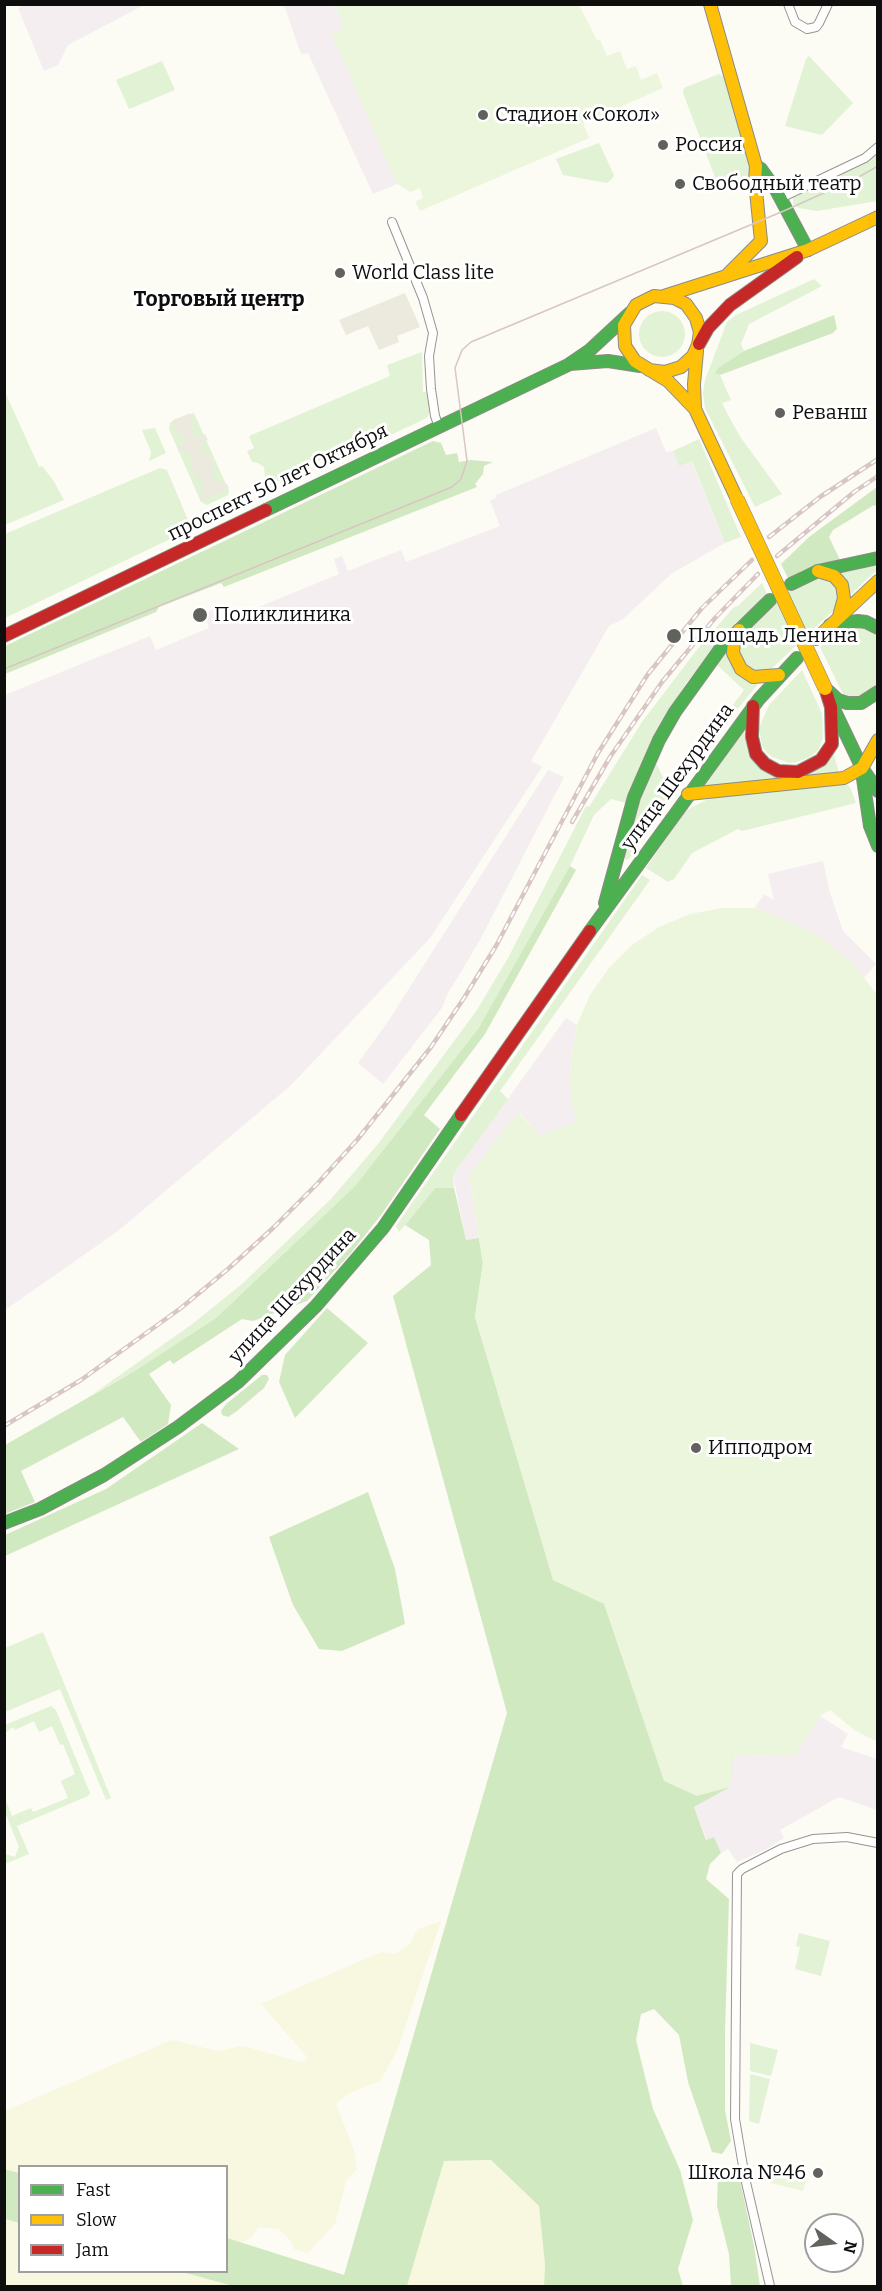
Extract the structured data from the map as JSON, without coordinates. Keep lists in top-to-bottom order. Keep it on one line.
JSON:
{"streets":{"main road":["проспект 50 лет Октября","улица Шехурдина"]},"districts":["Торговый центр"],"places":["Стадион «Сокол»","Россия","Свободный театр","World Class lite","Реванш","Поликлиника","Площадь Ленина","Ипподром","Школа №46"],"legend":["Fast","Slow","Jam"],"north":"right"}
